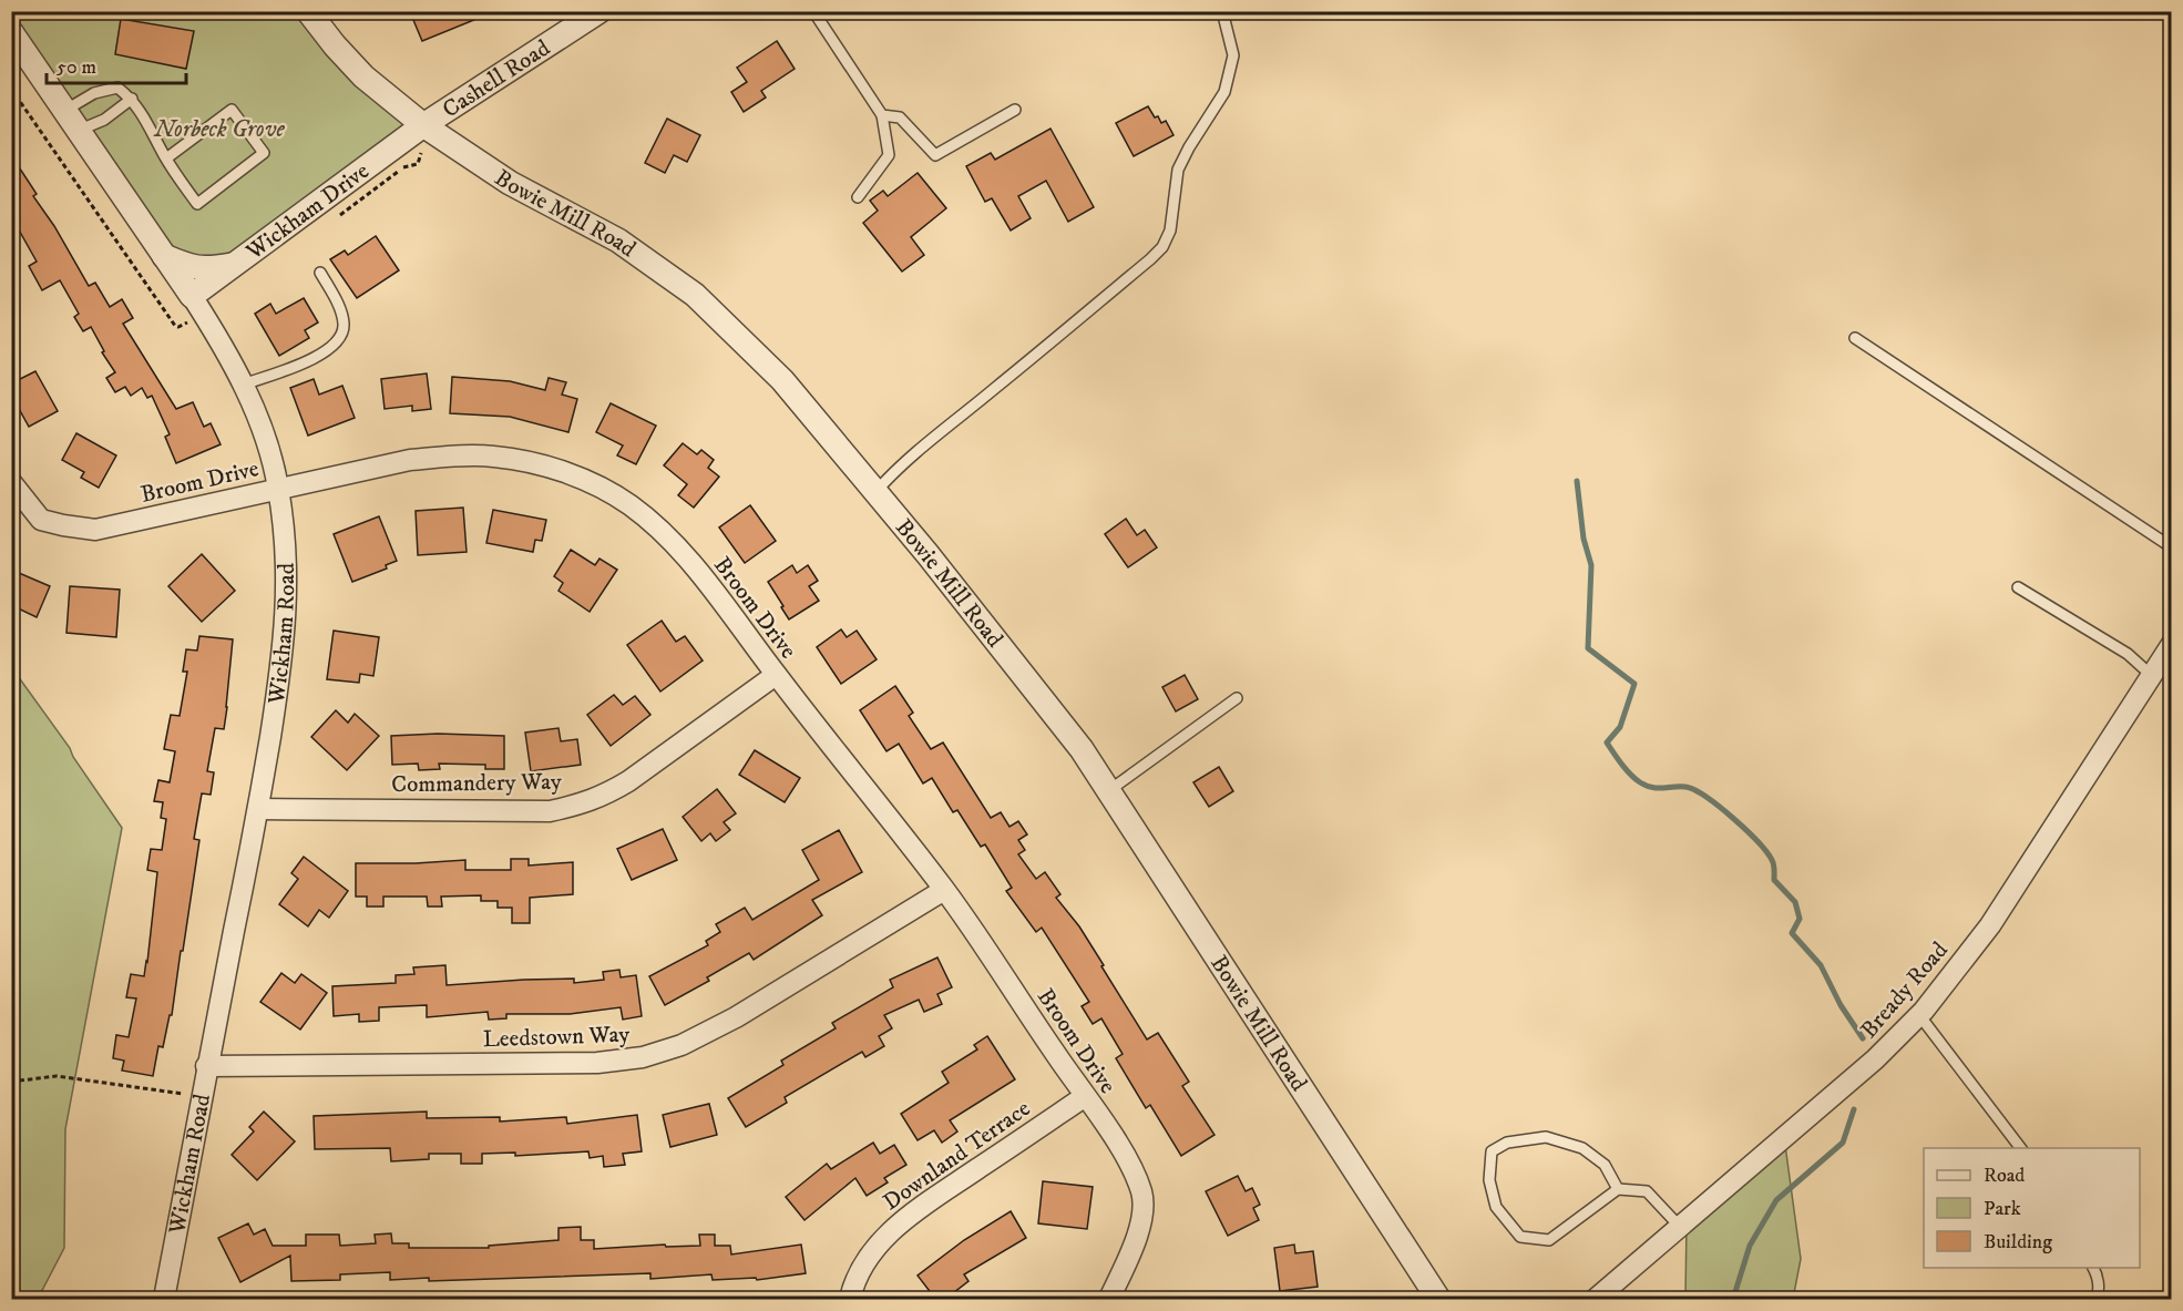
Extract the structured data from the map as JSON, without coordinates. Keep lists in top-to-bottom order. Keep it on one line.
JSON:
{"streets":{"street":["Cashell Road","Wickham Drive","Bowie Mill Road","Broom Drive","Wickham Road","Commandery Way","Bready Road","Leedstown Way","Downland Terrace"]},"crossings":[["Cashell Road","Wickham Drive"],["Cashell Road","Bowie Mill Road"],["Wickham Drive","Bowie Mill Road"],["Wickham Drive","Wickham Road"],["Broom Drive","Wickham Road"],["Broom Drive","Commandery Way"],["Broom Drive","Leedstown Way"],["Broom Drive","Downland Terrace"],["Wickham Road","Commandery Way"],["Wickham Road","Leedstown Way"]],"parks":["Norbeck Grove"],"legend":["Road","Park","Building"],"scale_bar":"50 m"}
